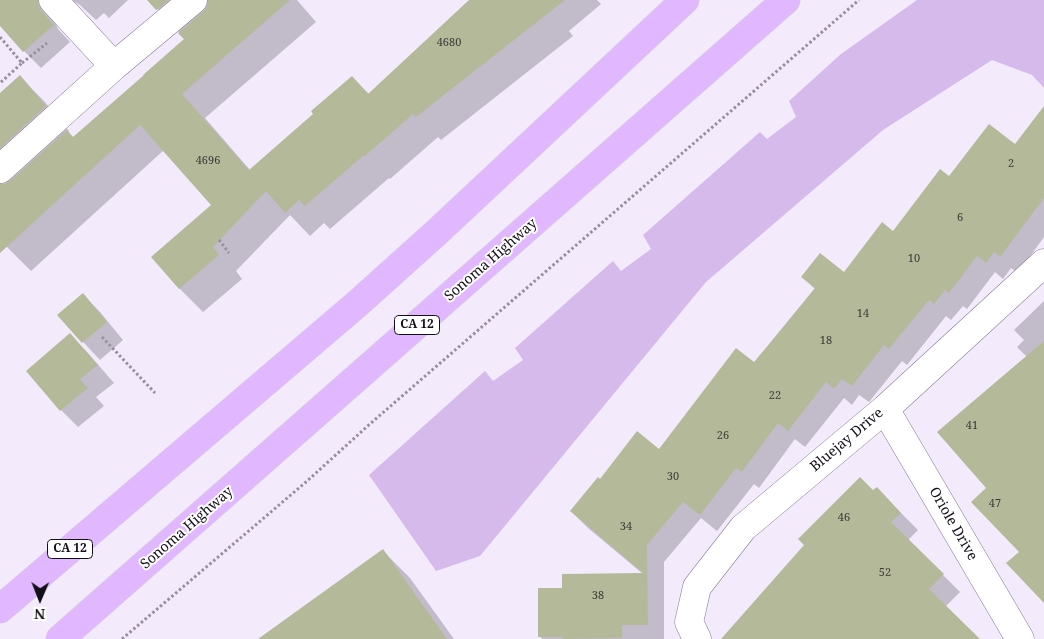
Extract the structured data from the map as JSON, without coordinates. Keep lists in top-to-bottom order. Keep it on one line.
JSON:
{"streets":{"main road":["Sonoma Highway","CA 12"],"street":["Bluejay Drive","Oriole Drive"]},"crossings":[["Bluejay Drive","Oriole Drive"]],"house_numbers":["4680","4696","2","6","10","14","18","22","41","26","30","47","46","34","52","38"],"north":"bottom"}
